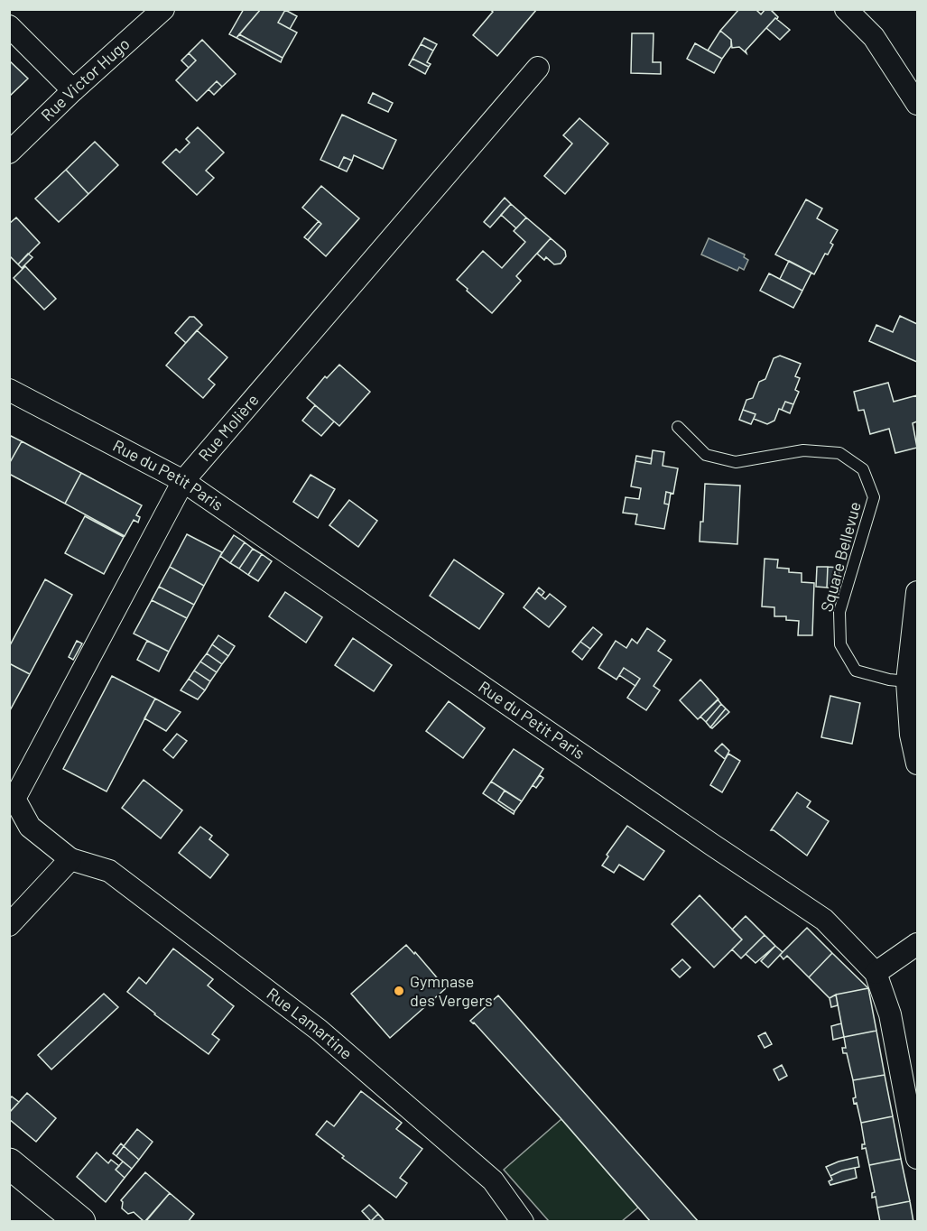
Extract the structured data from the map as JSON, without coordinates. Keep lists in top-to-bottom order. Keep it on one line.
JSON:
{"streets":{"street":["Rue Victor Hugo","Rue Molière","Rue du Petit Paris","Rue Lamartine"],"lane":["Square Bellevue"]},"crossings":[["Rue Molière","Rue du Petit Paris"],["Rue Molière","Rue Lamartine"]],"places":["Gymnase des Vergers"]}
